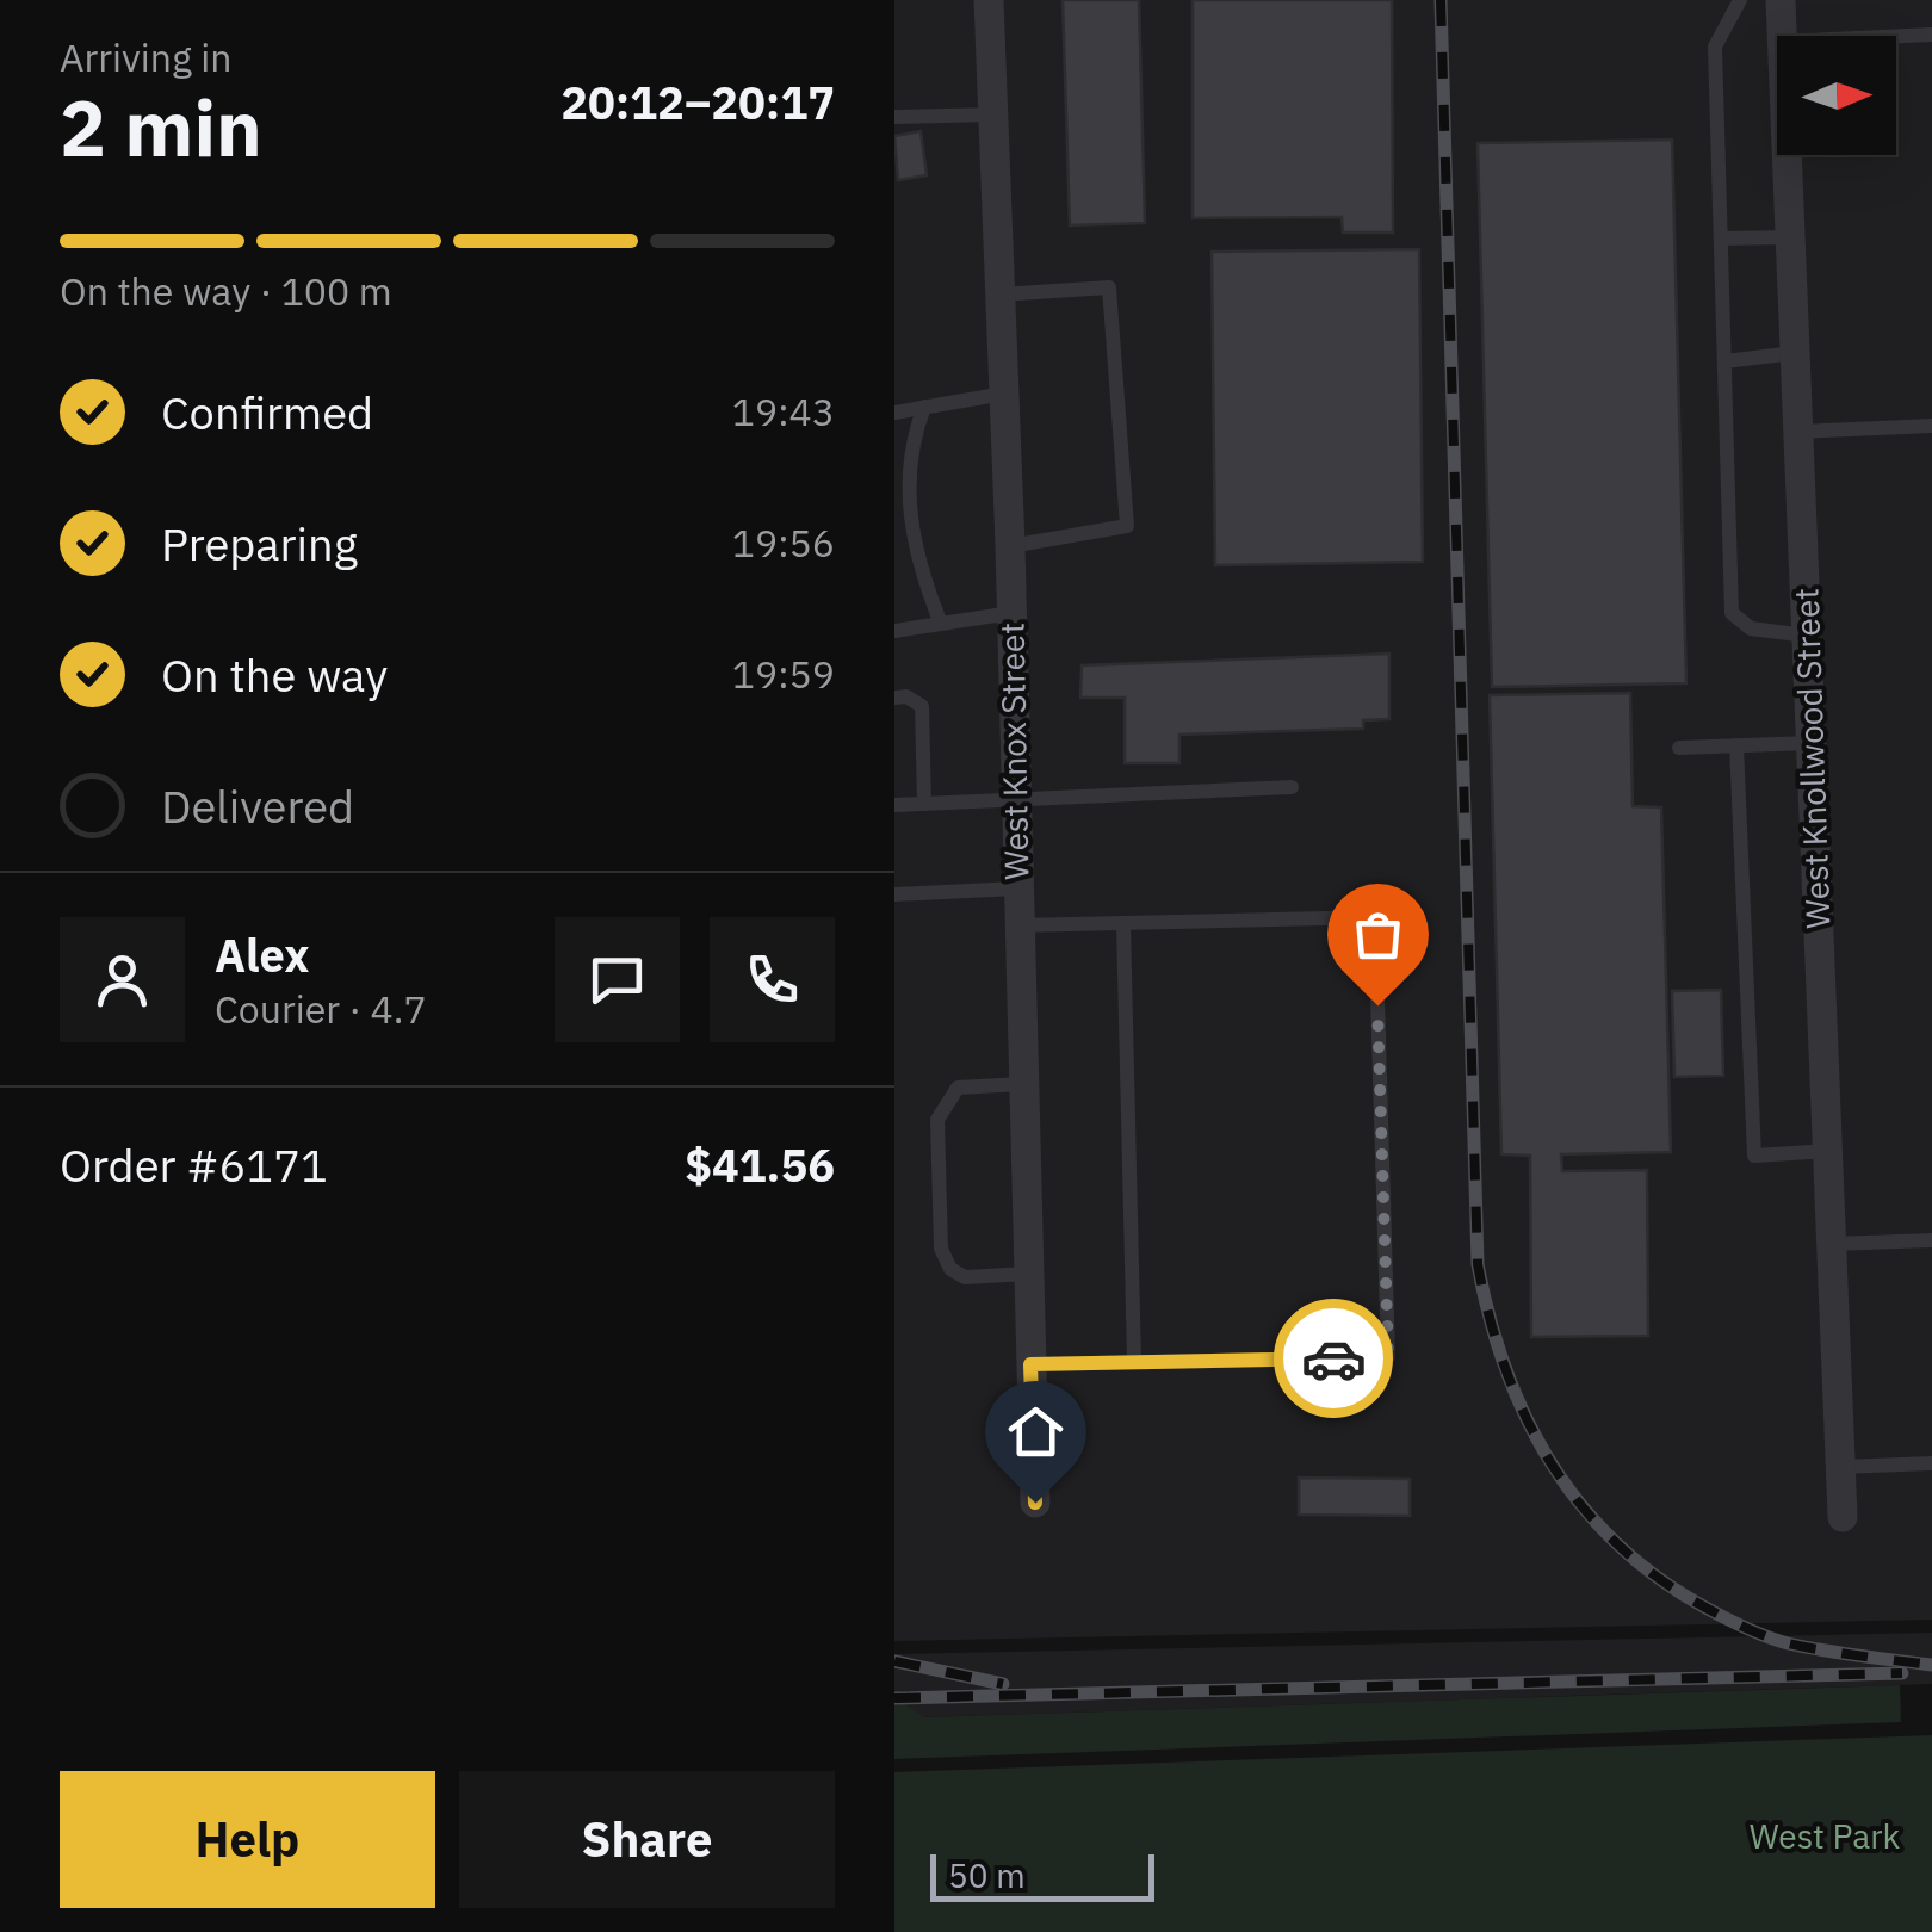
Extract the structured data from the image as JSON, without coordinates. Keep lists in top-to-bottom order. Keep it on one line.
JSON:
{"streets":{"street":["West Knox Street","West Knollwood Street"]},"parks":["West Park"],"scale_bar":"50 m","north":"right","page":{"heading":["2 min","Arriving in","20:12–20:17"],"panel":["Alex","Courier · 4.7","Order #6171","$41.56"],"bar":"On the way · 100 m","list":[["Confirmed","19:43"],["Preparing","19:56"],["On the way","19:59"],"Delivered"],"buttons":["Help","Share"],"scale":"50 m"}}
